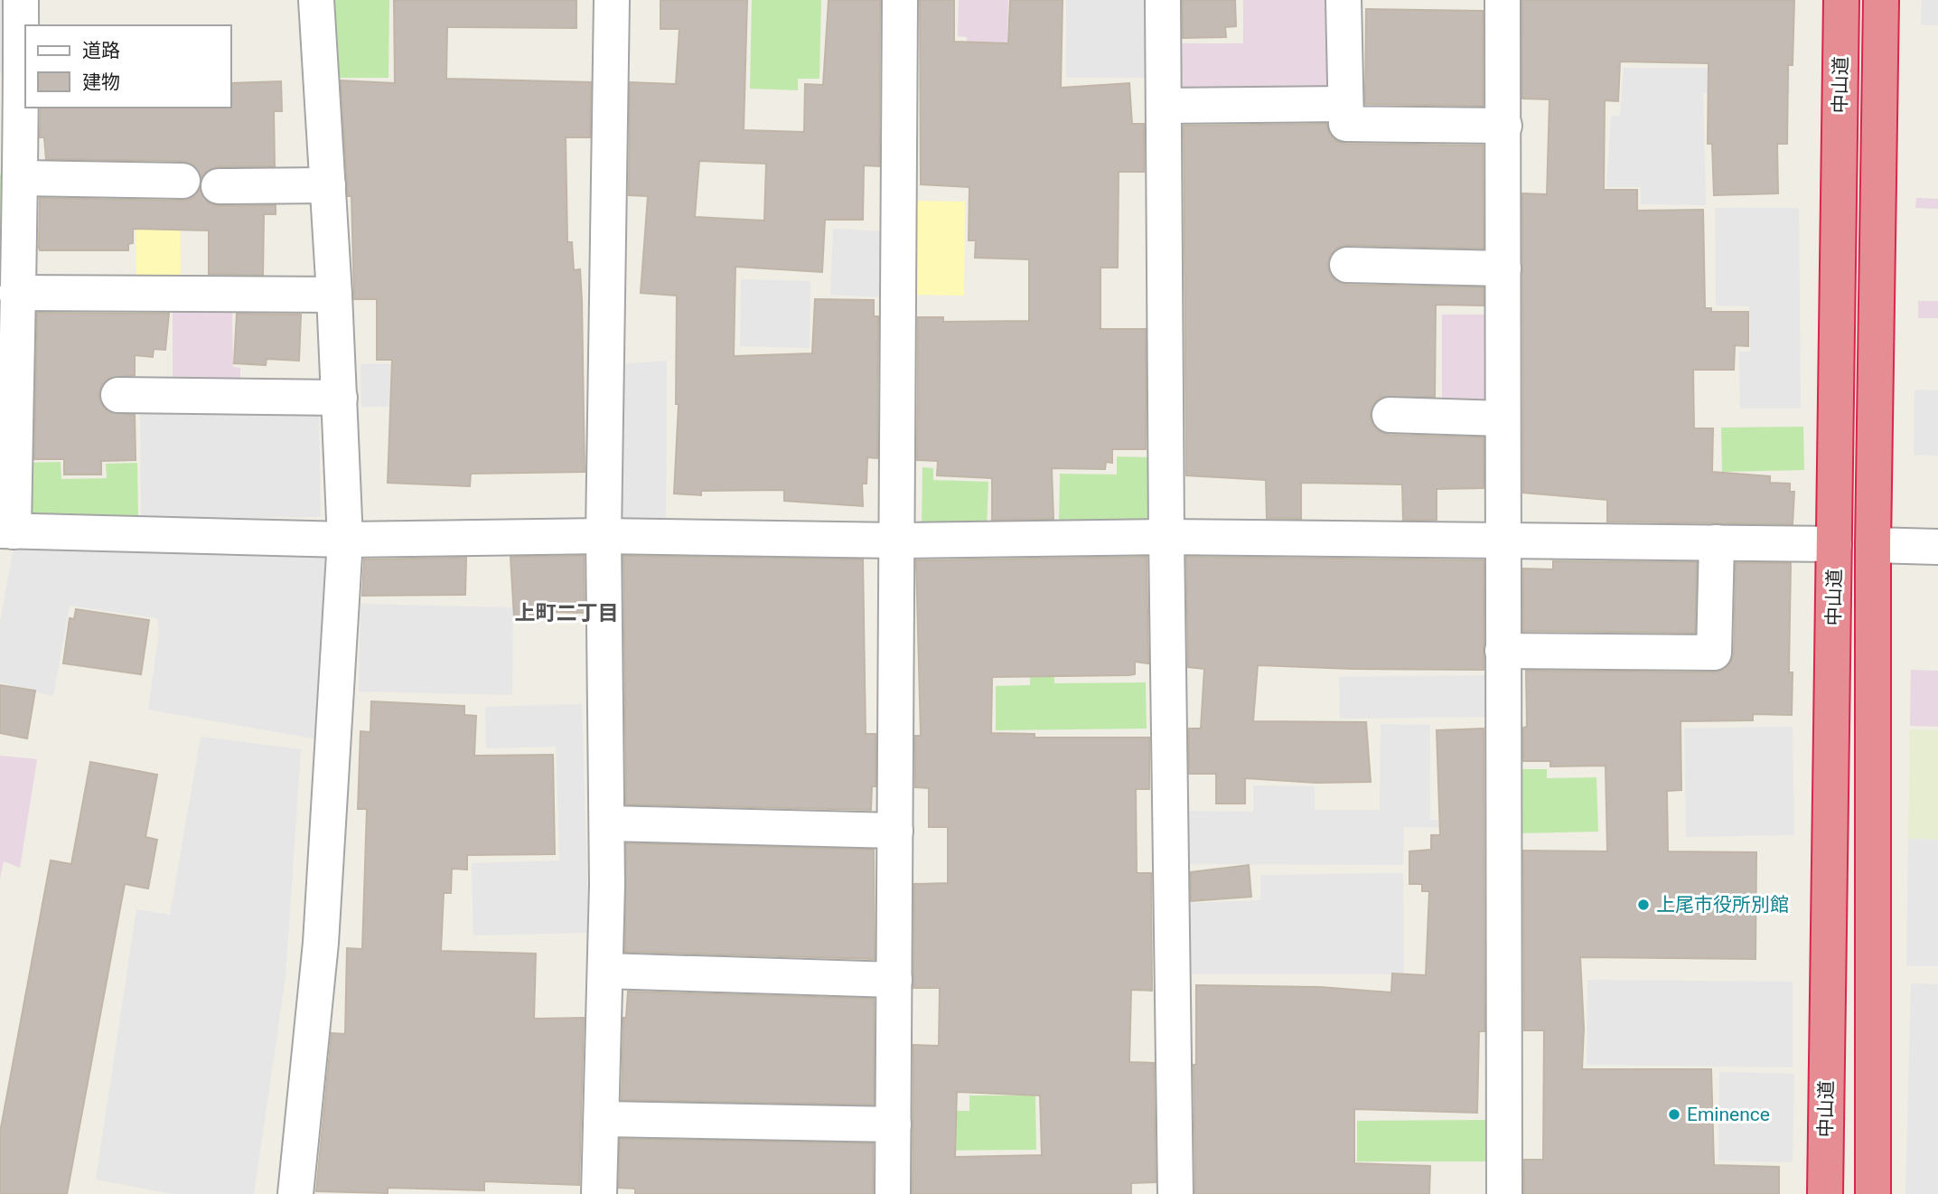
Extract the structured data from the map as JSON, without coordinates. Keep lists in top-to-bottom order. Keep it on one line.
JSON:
{"streets":{"highway":["中山道"]},"districts":["上町二丁目"],"places":["上尾市役所別館","Eminence"],"legend":["道路","建物"]}
